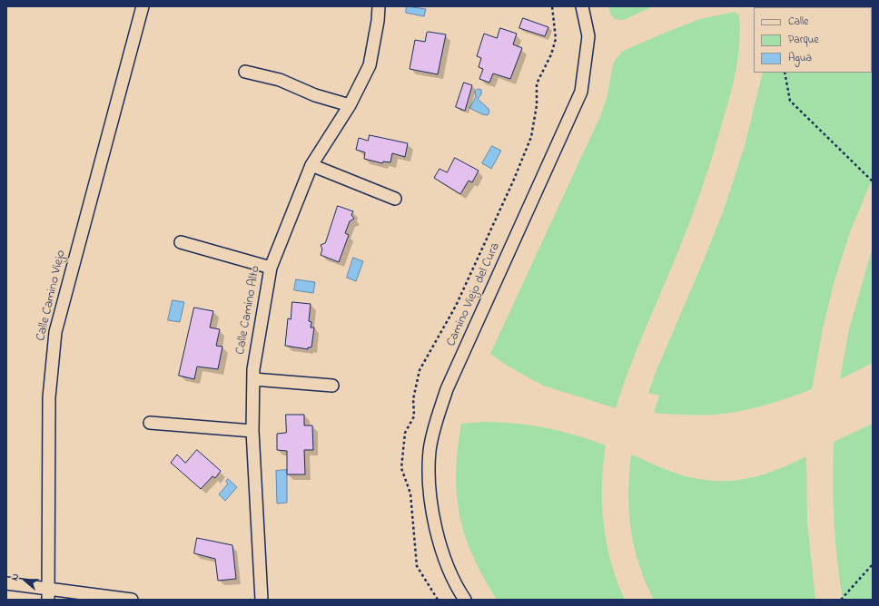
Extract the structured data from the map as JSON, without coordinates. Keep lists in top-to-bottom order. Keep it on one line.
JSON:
{"streets":{"street":["Camino Viejo del Cura","Calle Camino Viejo","Calle Camino Alto"]},"legend":["Calle","Parque","Agua"],"north":"left"}
